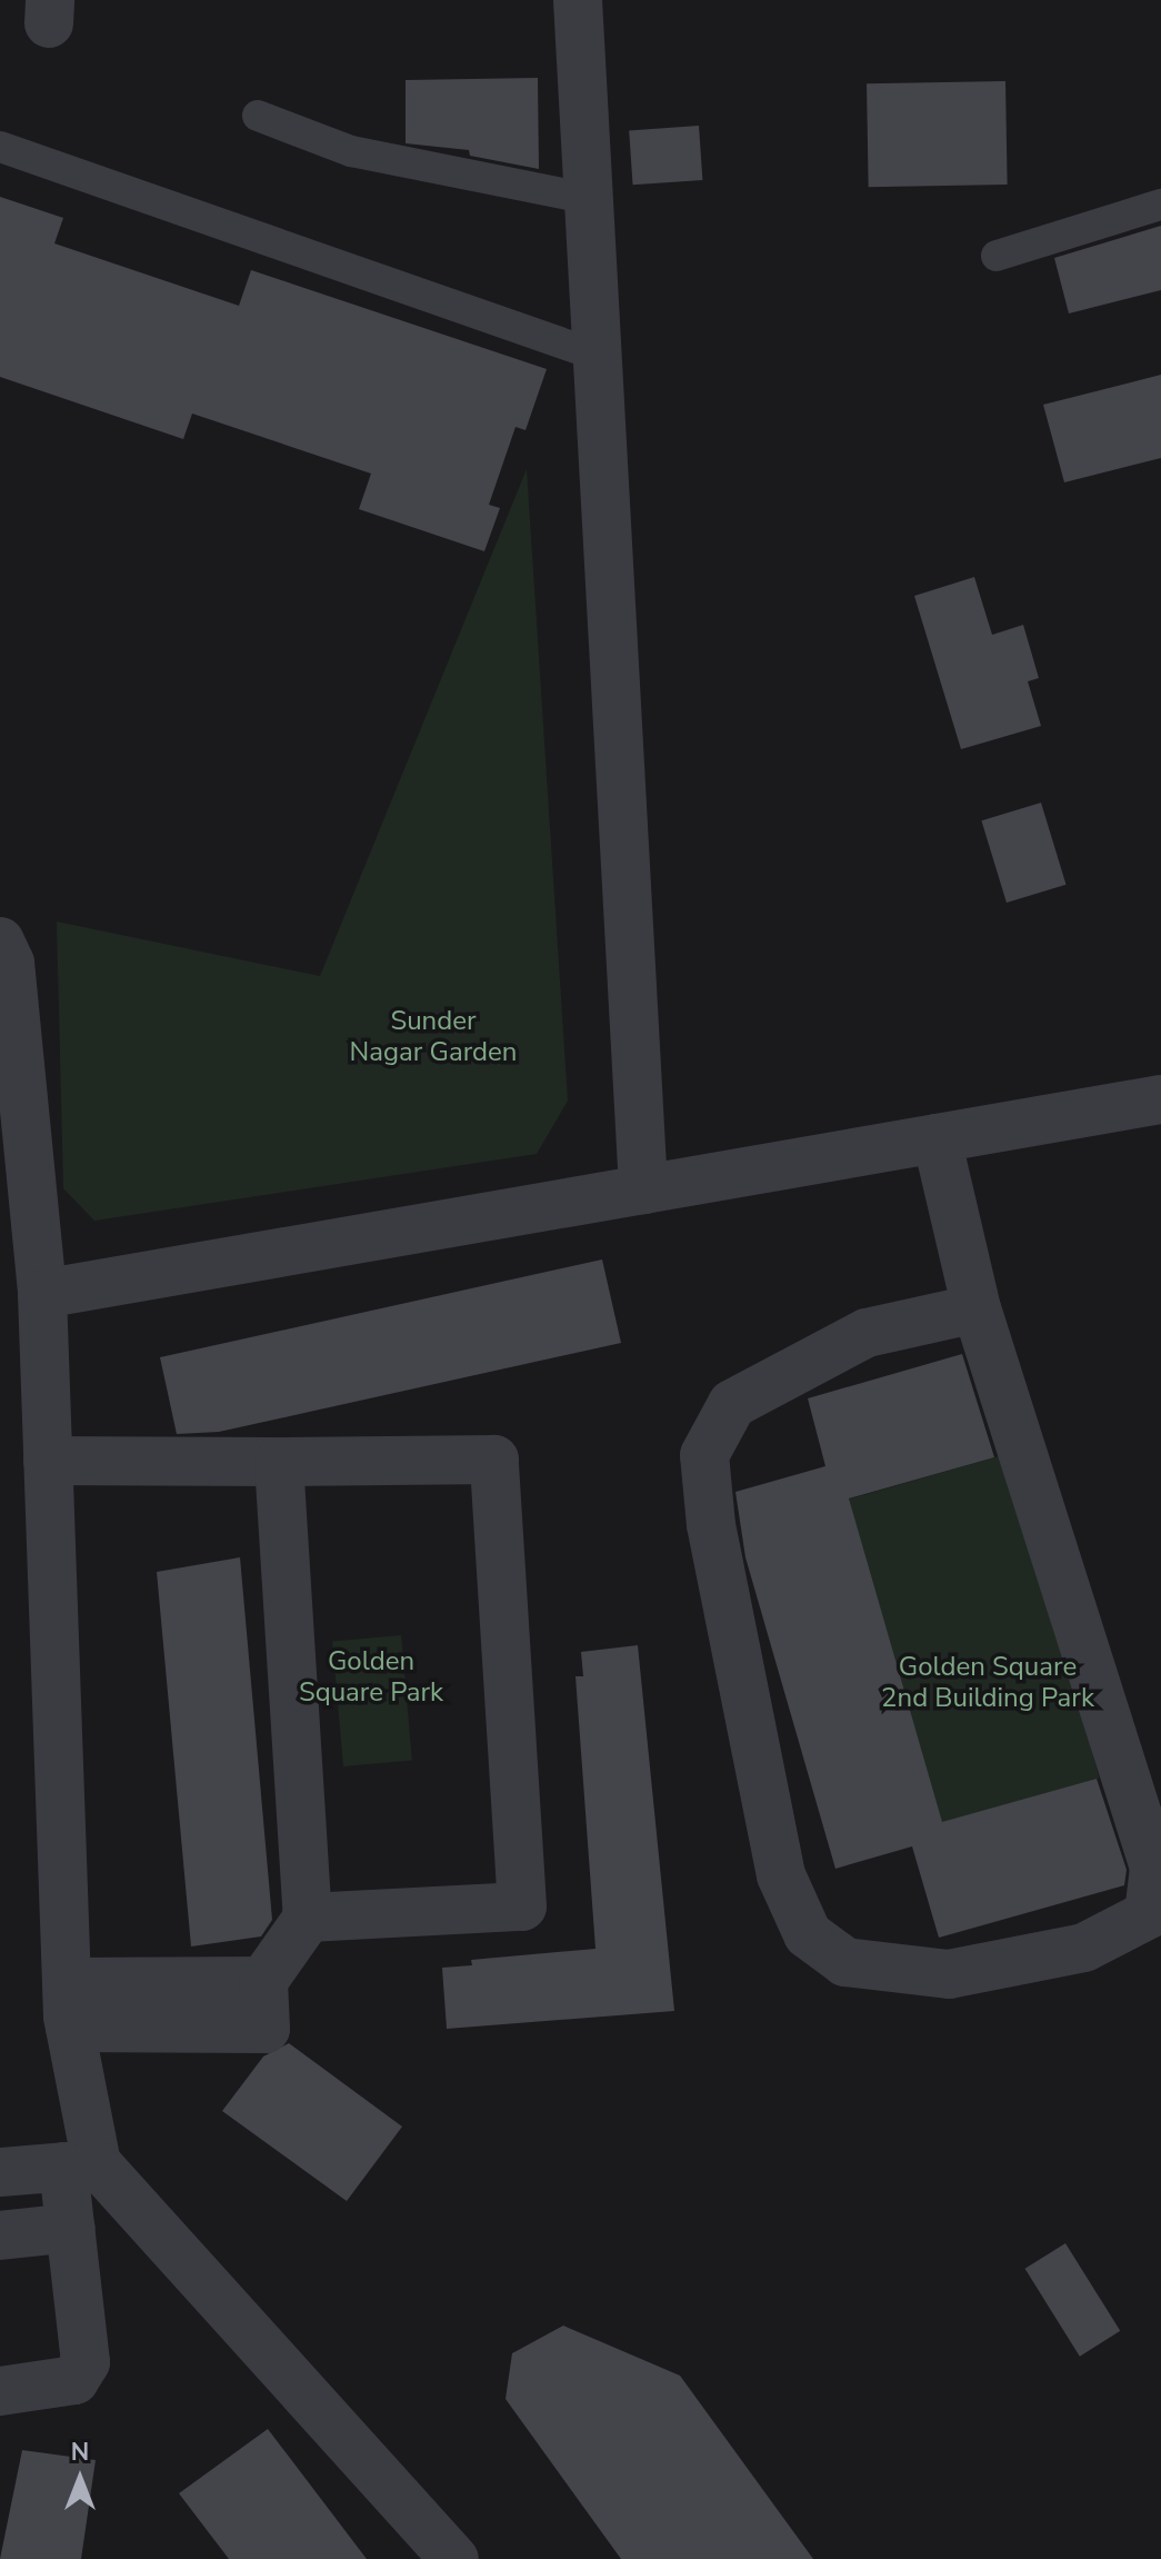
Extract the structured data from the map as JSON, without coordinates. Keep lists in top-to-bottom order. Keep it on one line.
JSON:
{"parks":["Sunder Nagar Garden","Golden Square Park","Golden Square 2nd Building Park"],"north":"top"}
